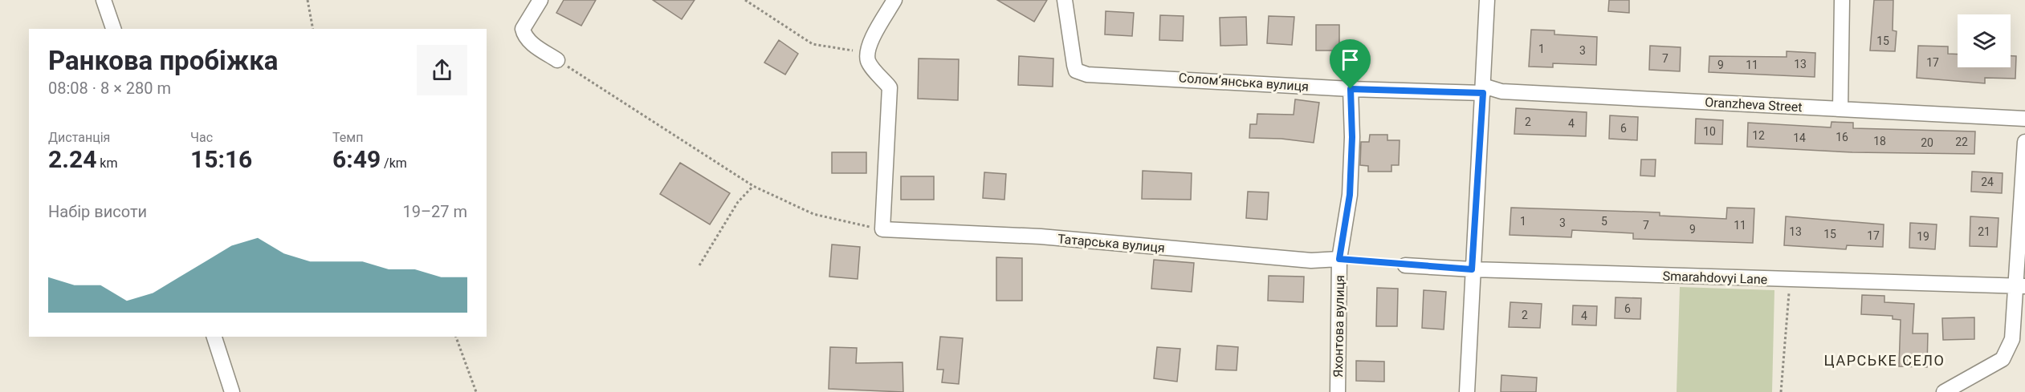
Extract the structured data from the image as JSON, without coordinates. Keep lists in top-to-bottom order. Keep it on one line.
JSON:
{"streets":{"street":["Соломʼянська вулиця","Oranzheva Street","Татарська вулиця","Smarahdovyi Lane","Яхонтова вулиця"]},"crossings":[["Соломʼянська вулиця","Oranzheva Street"],["Соломʼянська вулиця","Яхонтова вулиця"],["Татарська вулиця","Яхонтова вулиця"]],"districts":["ЦАРСЬКЕ СЕЛО"],"house_numbers":["15","1","3","7","17","13","9","11","2","4","6","10","12","16","14","18","22","20","24","1","5","3","7","11","9","13","21","15","17","19","6","2","4"],"page":{"heading":["Ранкова пробіжка","08:08 · 8 × 280 m"],"stats":[["Дистанція","2.24 km"],["Час","15:16"],["Темп","6:49 /km"]],"chart":["Набір висоти","19–27 m"]}}
